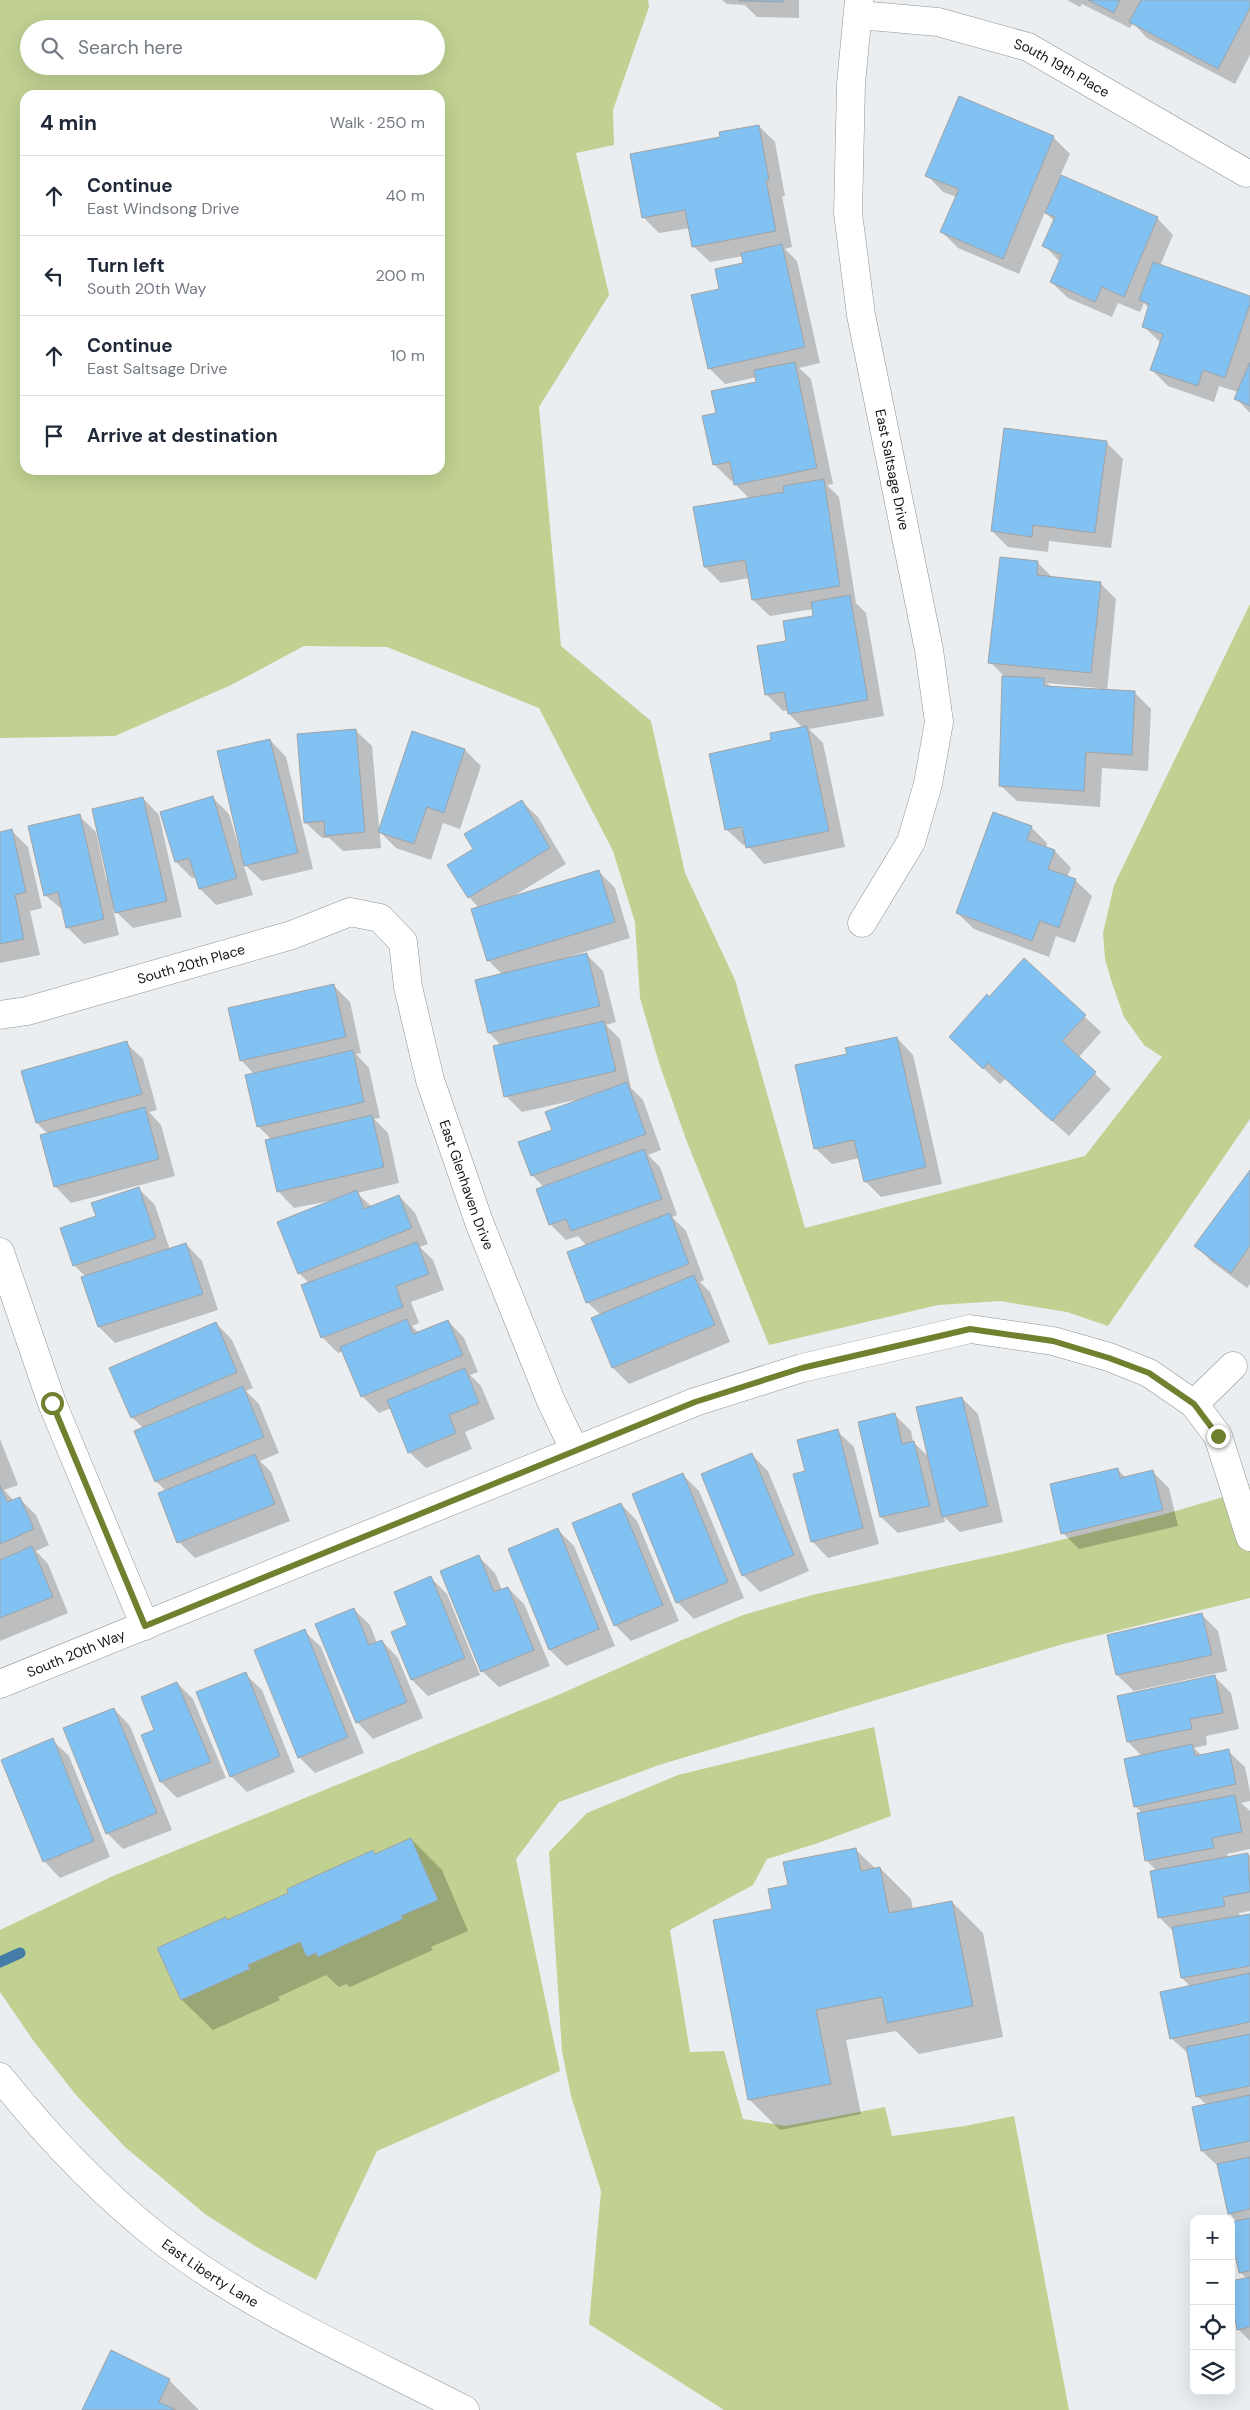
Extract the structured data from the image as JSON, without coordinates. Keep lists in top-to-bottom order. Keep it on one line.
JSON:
{"streets":{"street":["South 19th Place","East Saltsage Drive","South 20th Place","East Glenhaven Drive","South 20th Way","East Liberty Lane"]},"crossings":[["South 19th Place","East Saltsage Drive"],["South 20th Place","East Glenhaven Drive"],["East Glenhaven Drive","South 20th Way"]],"page":{"search":"Search here","heading":["4 min","Walk · 250 m"],"list":[["Continue","East Windsong Drive","40 m"],["Turn left","South 20th Way","200 m"],["Continue","East Saltsage Drive","10 m"],"Arrive at destination"],"map_buttons":["+","−"]}}
